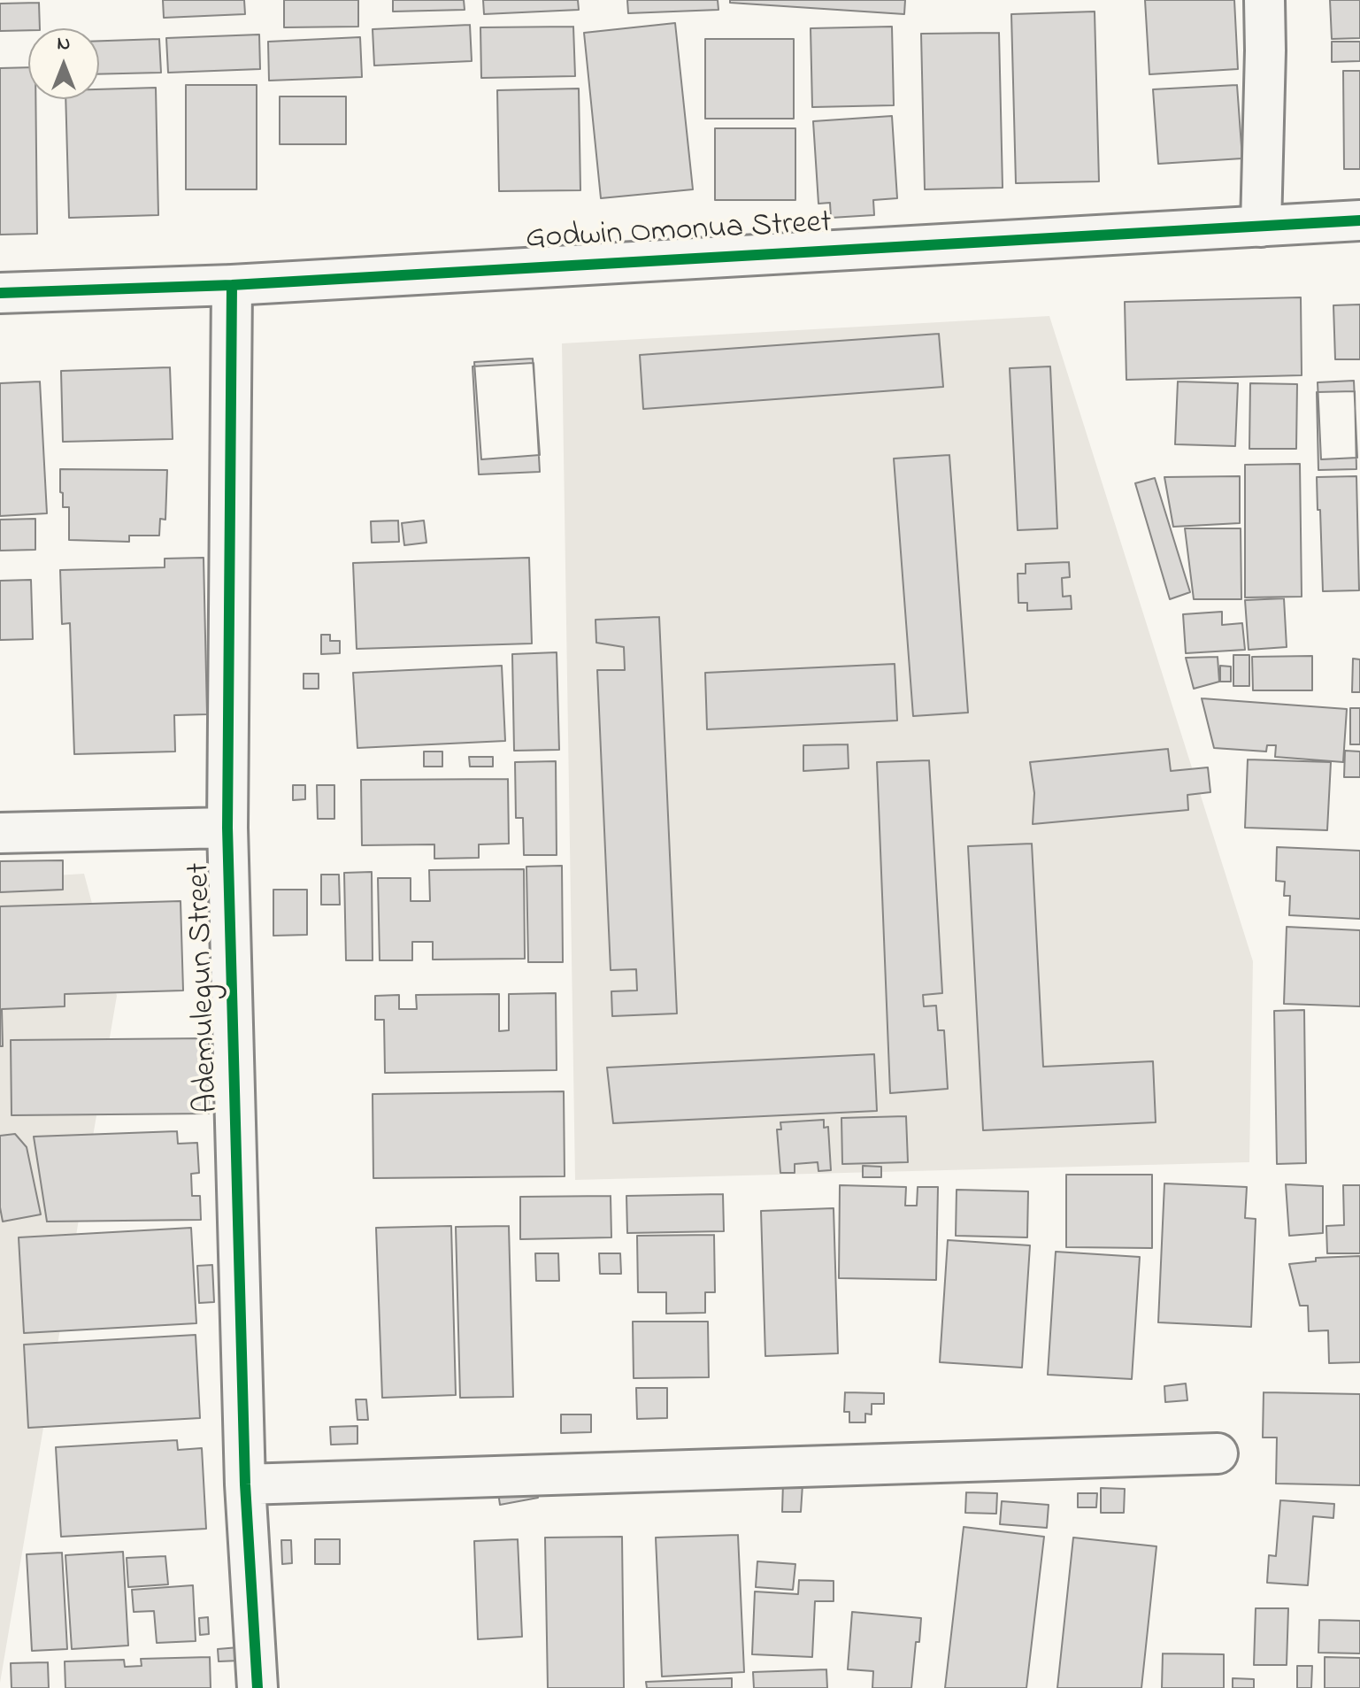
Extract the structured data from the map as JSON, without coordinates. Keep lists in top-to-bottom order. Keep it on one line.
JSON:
{"streets":{"street":["Godwin Omonua Street","Ademulegun Street"]},"crossings":[["Godwin Omonua Street","Ademulegun Street"]],"north":"top"}
